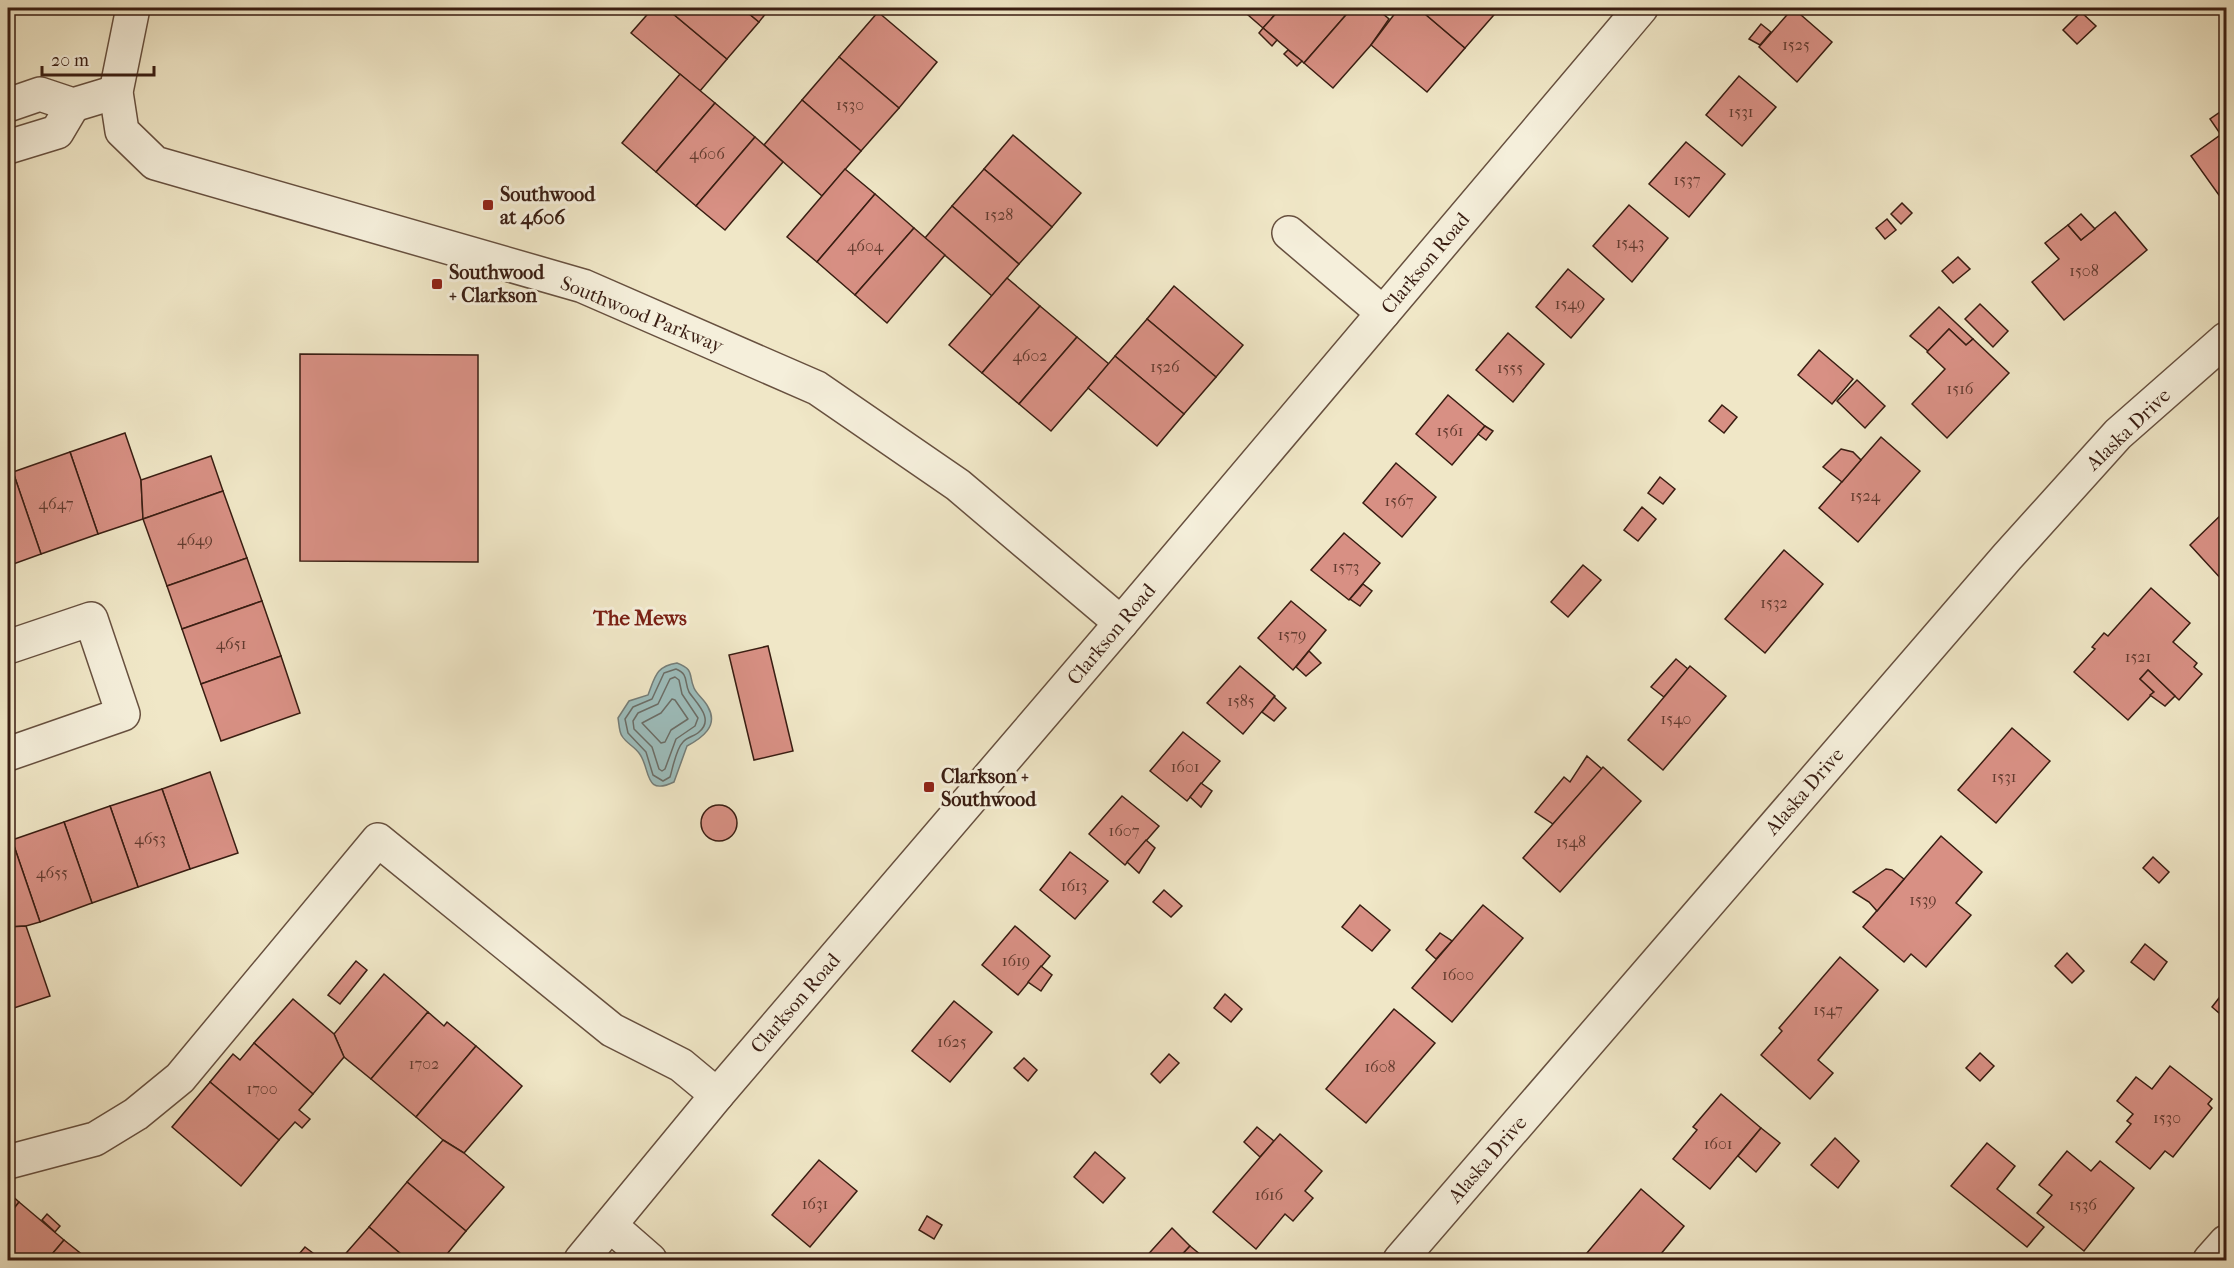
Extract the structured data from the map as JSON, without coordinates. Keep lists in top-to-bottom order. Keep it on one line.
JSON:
{"streets":{"street":["Clarkson Road","Southwood Parkway","Alaska Drive"]},"crossings":[["Clarkson Road","Southwood Parkway"]],"districts":["The Mews"],"places":{"transit":["Southwood at 4606","Southwood + Clarkson","Clarkson + Southwood"]},"house_numbers":["1525","1530","1531","4606","1537","1528","1543","4604","1508","1549","4602","1526","1555","1516","1561","1524","1567","4647","4649","1573","1532","1579","4651","1521","1585","1540","1601","1531","1607","4653","1548","4655","1613","1539","1619","1600","1547","1625","1702","1608","1700","1530","1601","1616","1631","1536"],"scale_bar":"20 m"}
